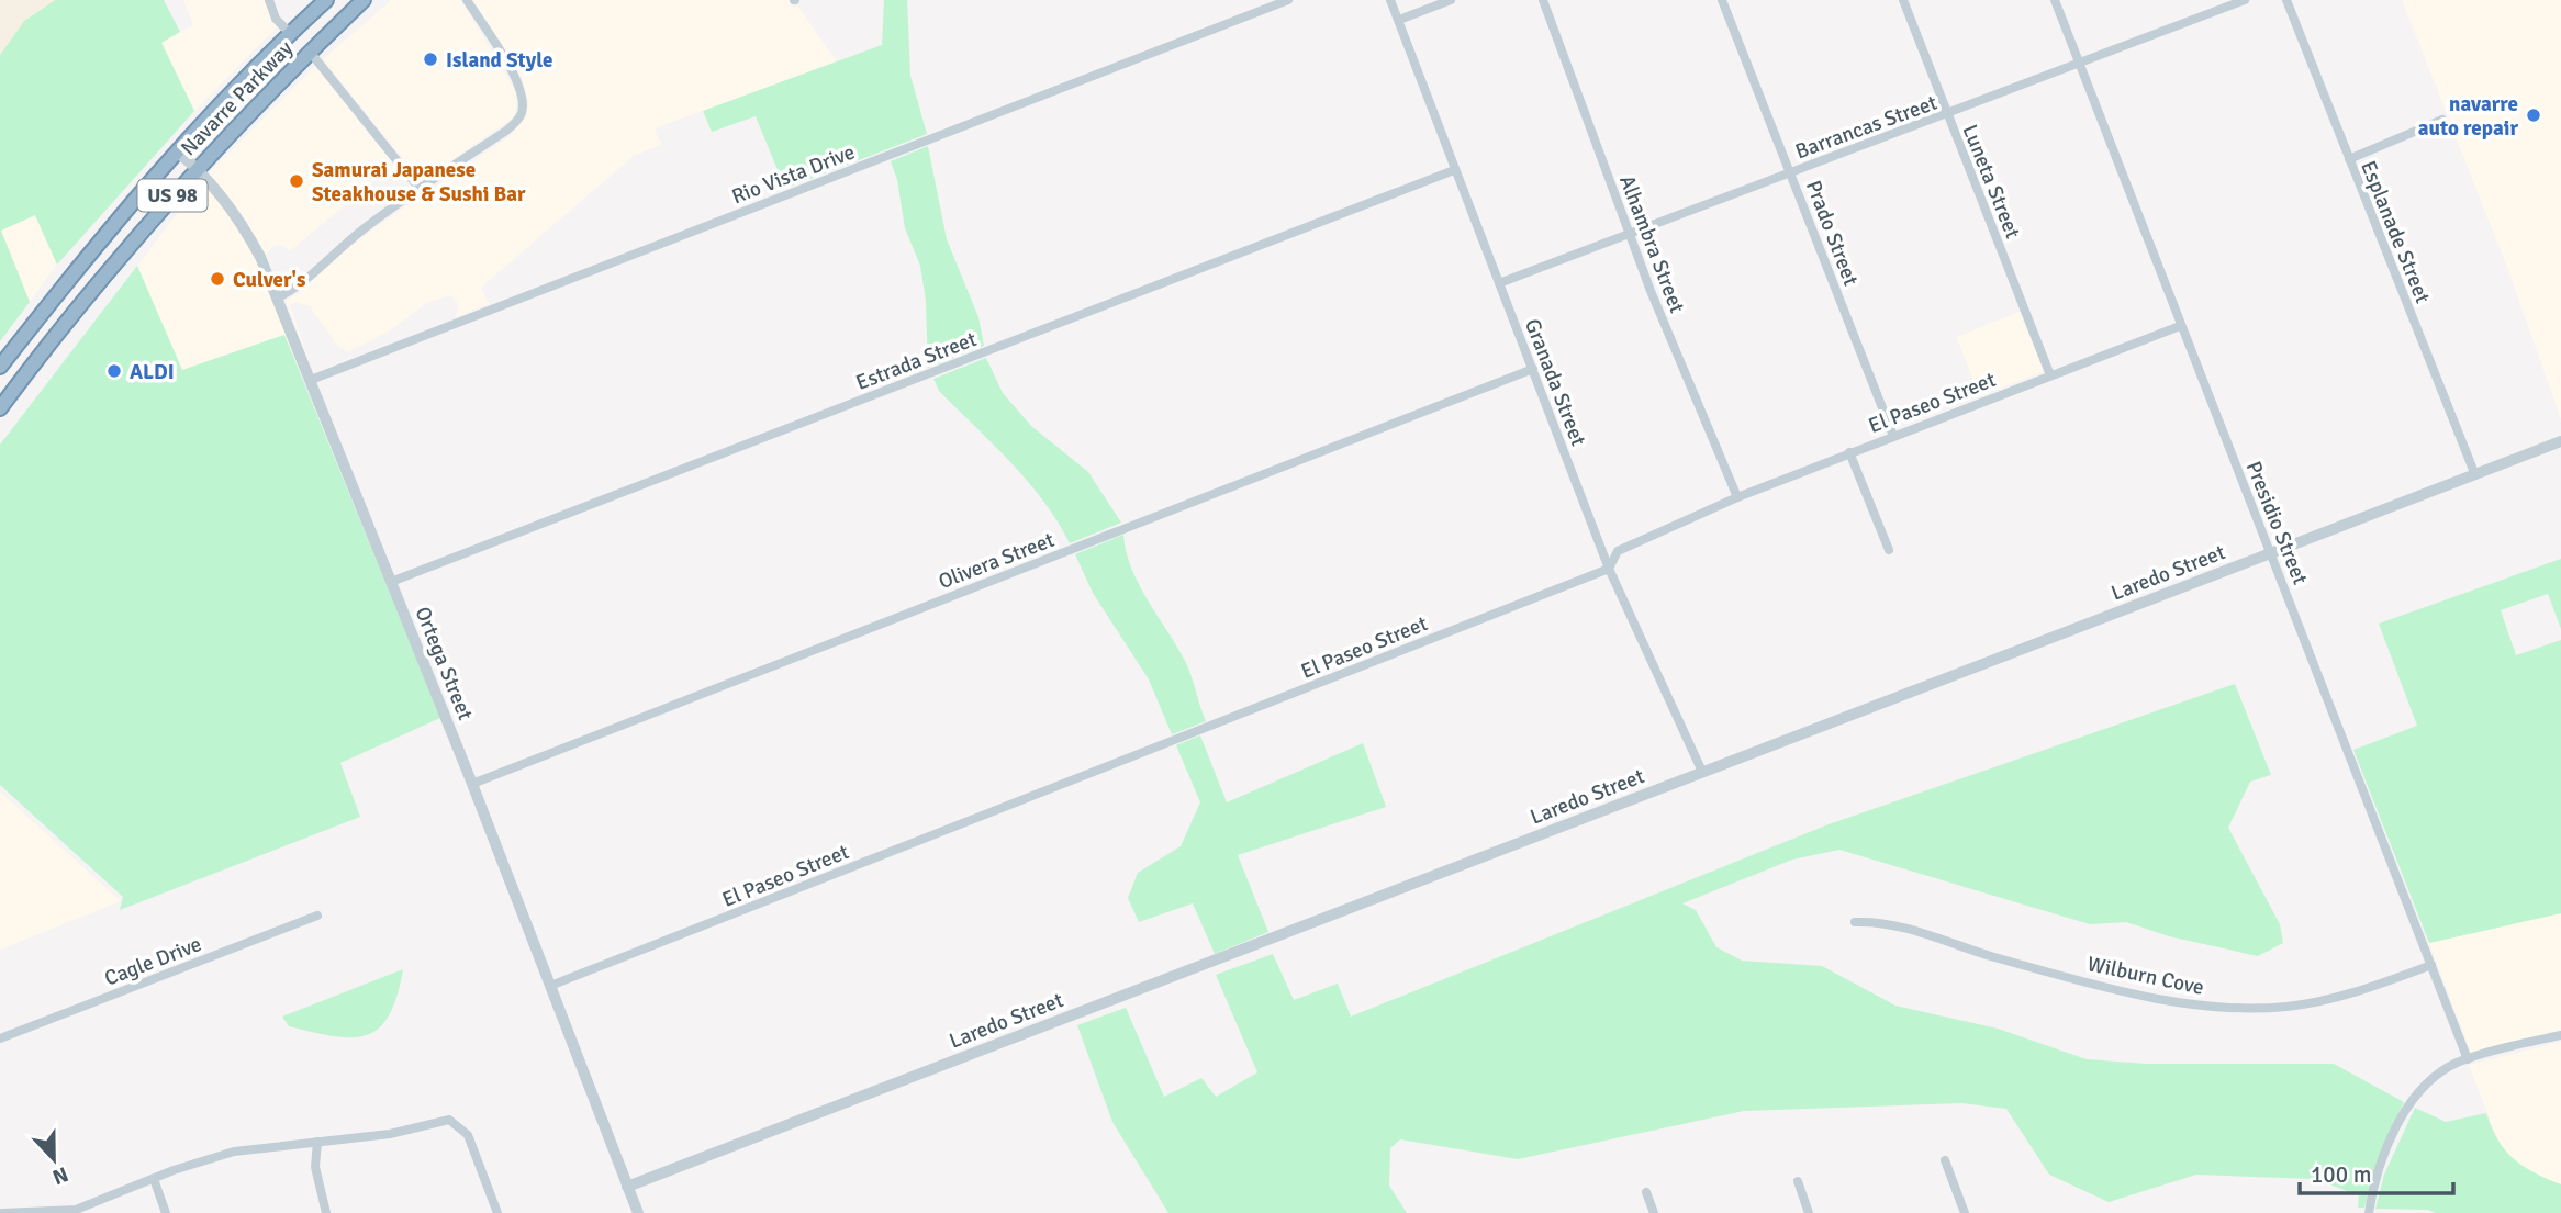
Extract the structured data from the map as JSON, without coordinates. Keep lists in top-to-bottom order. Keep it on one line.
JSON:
{"streets":{"highway":["Navarre Parkway","US 98"],"street":["Barrancas Street","Rio Vista Drive","Luneta Street","Esplanade Street","Prado Street","Alhambra Street","Estrada Street","Granada Street","El Paseo Street","Presidio Street","Olivera Street","Laredo Street","Ortega Street","Cagle Drive","Wilburn Cove"]},"crossings":[["Navarre Parkway","Ortega Street"],["Barrancas Street","Luneta Street"],["Barrancas Street","Prado Street"],["Barrancas Street","Alhambra Street"],["Barrancas Street","Granada Street"],["Barrancas Street","Presidio Street"],["Rio Vista Drive","Ortega Street"],["Luneta Street","El Paseo Street"],["Esplanade Street","Laredo Street"],["Prado Street","El Paseo Street"],["Alhambra Street","El Paseo Street"],["Estrada Street","Granada Street"],["Estrada Street","Ortega Street"],["Granada Street","El Paseo Street"],["Granada Street","Olivera Street"],["Granada Street","Laredo Street"],["El Paseo Street","Presidio Street"],["El Paseo Street","Ortega Street"],["Presidio Street","Laredo Street"],["Presidio Street","Wilburn Cove"],["Olivera Street","Ortega Street"],["Laredo Street","Ortega Street"]],"places":["Island Style","navarre auto repair","Samurai Japanese Steakhouse & Sushi Bar","Culver's","ALDI"],"scale_bar":"100 m","north":"bottom"}
